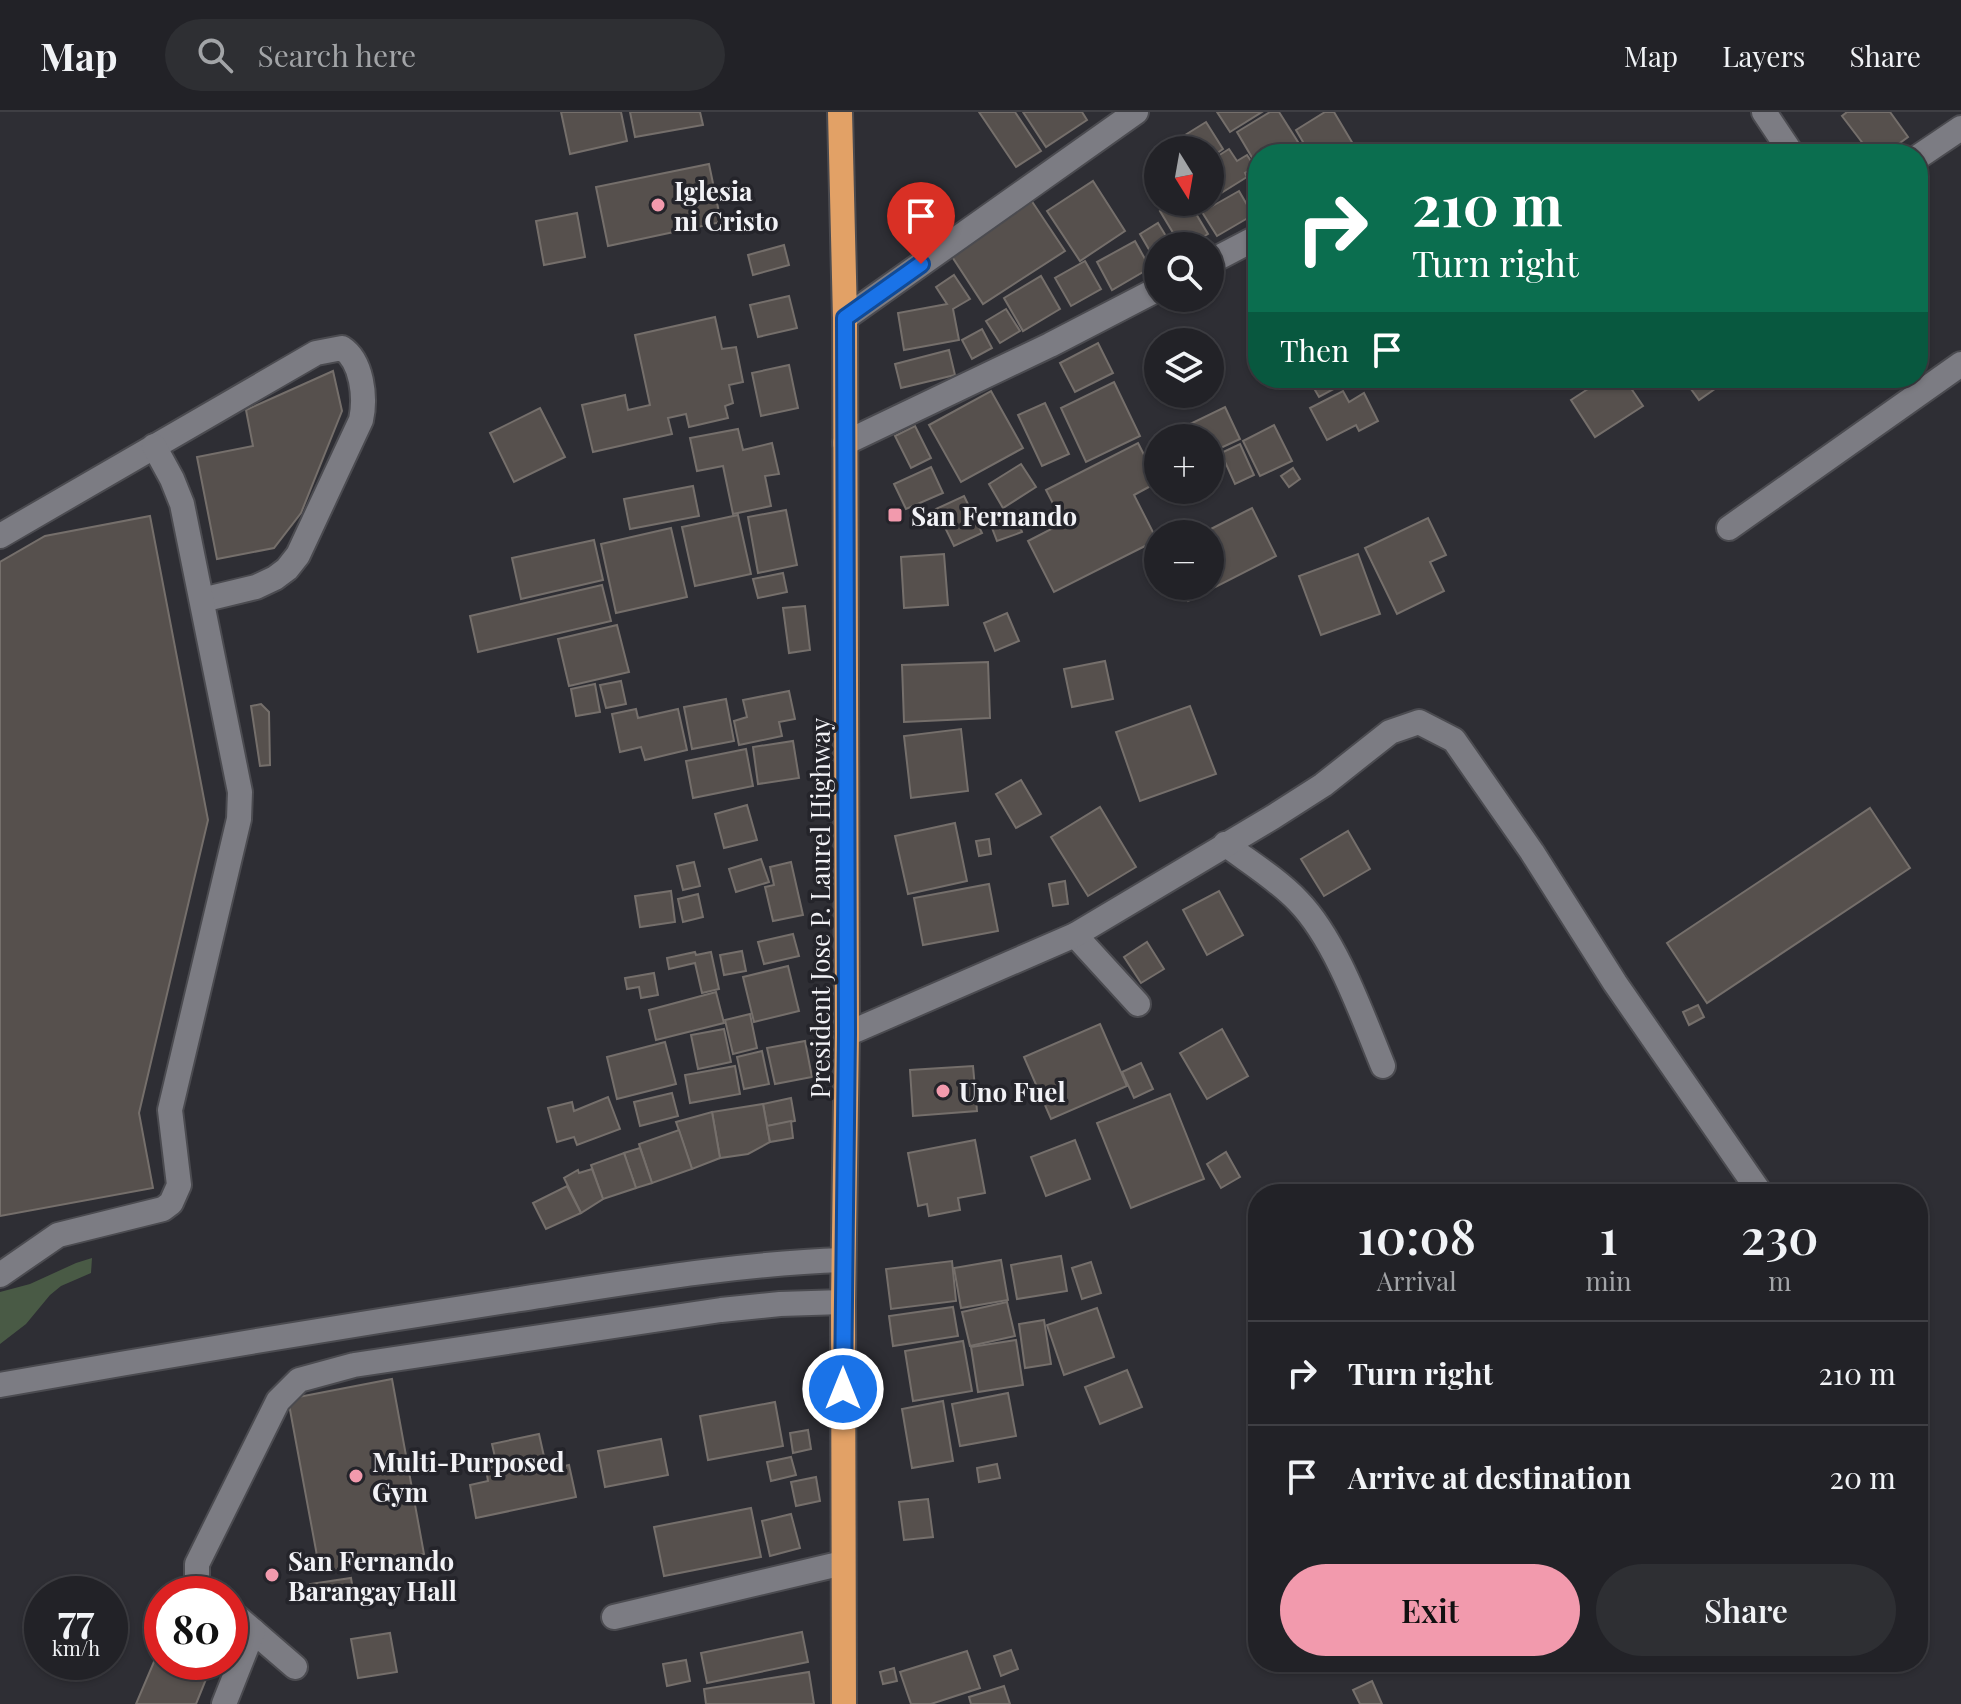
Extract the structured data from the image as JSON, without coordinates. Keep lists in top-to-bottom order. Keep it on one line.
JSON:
{"streets":{"highway":["President Jose P. Laurel Highway"]},"places":{"other":["Iglesia ni Cristo","Uno Fuel","Multi-Purposed Gym","San Fernando Barangay Hall"],"transit":["San Fernando"]},"north":"bottom","page":{"header":"Map","search":"Search here","nav":["Map","Layers","Share"],"map_buttons":["+","−"],"turn":["210 m","Turn right"],"then":"Then","eta":["10:08","Arrival","1","min","230","m"],"list":[{"name":"Turn right","value":"210 m"},{"name":"Arrive at destination","value":"20 m"}],"buttons":["Exit","Share"],"speed":"77 km/h","limit":"80"}}
